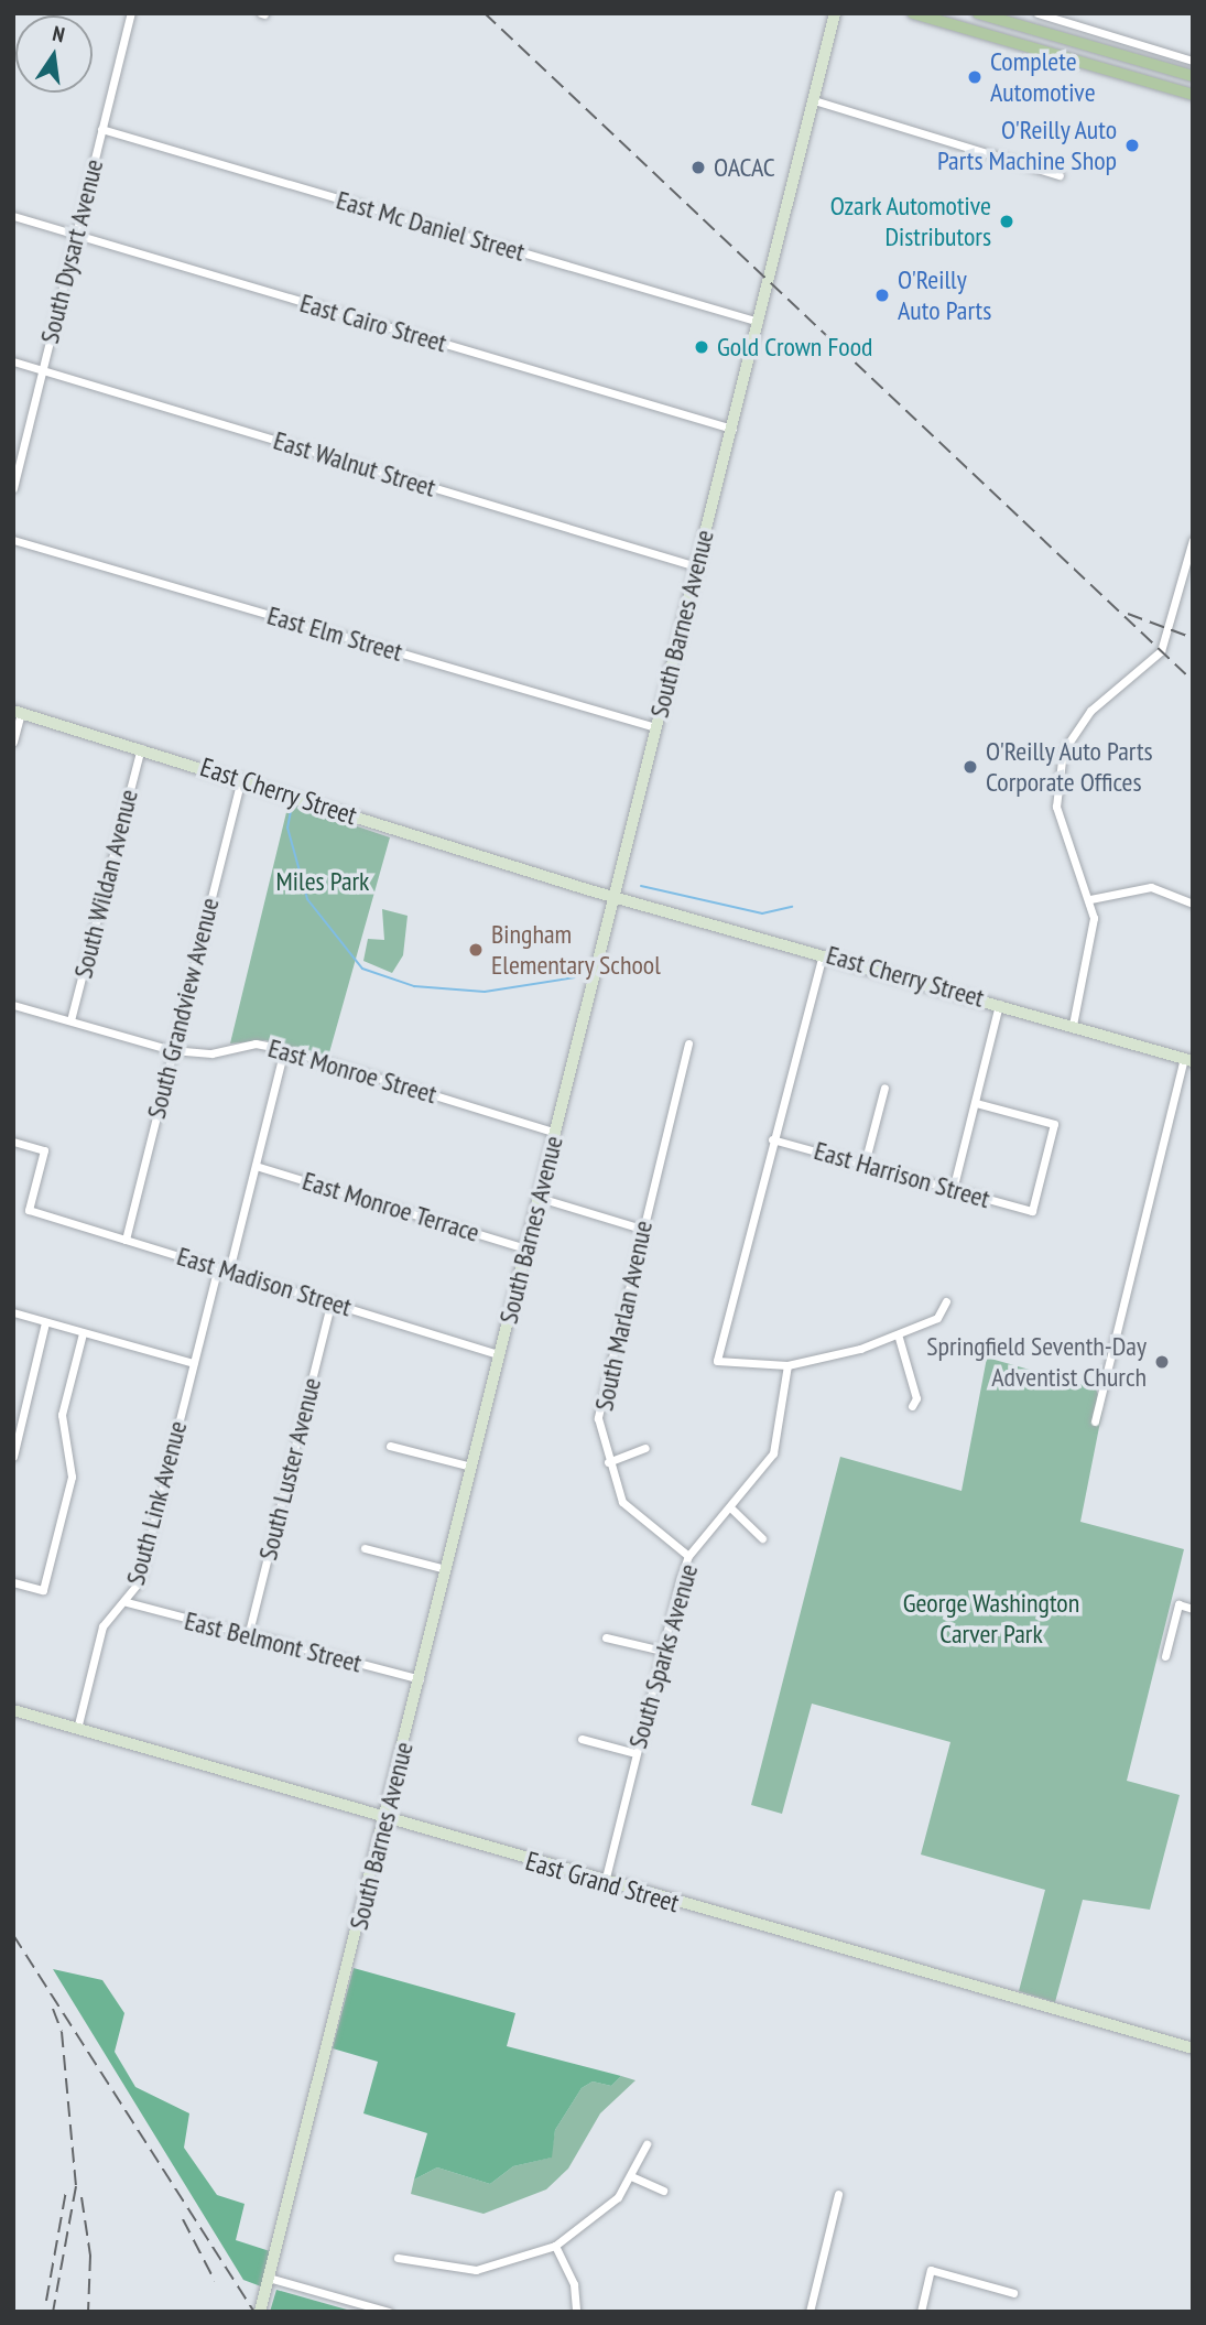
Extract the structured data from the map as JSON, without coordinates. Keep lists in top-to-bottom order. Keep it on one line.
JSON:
{"streets":{"street":["East Mc Daniel Street","South Dysart Avenue","East Cairo Street","East Walnut Street","South Barnes Avenue","East Elm Street","East Cherry Street","South Wildan Avenue","South Grandview Avenue","East Monroe Street","East Harrison Street","East Monroe Terrace","East Madison Street","South Marlan Avenue","South Luster Avenue","South Link Avenue","East Belmont Street","South Sparks Avenue","East Grand Street"]},"crossings":[["East Mc Daniel Street","South Dysart Avenue"],["East Mc Daniel Street","South Barnes Avenue"],["South Dysart Avenue","East Cairo Street"],["South Dysart Avenue","East Walnut Street"],["East Cairo Street","South Barnes Avenue"],["East Walnut Street","South Barnes Avenue"],["South Barnes Avenue","East Elm Street"],["South Barnes Avenue","East Cherry Street"],["South Barnes Avenue","East Monroe Street"],["South Barnes Avenue","East Monroe Terrace"],["South Barnes Avenue","East Madison Street"],["South Barnes Avenue","East Belmont Street"],["South Barnes Avenue","East Grand Street"],["East Cherry Street","South Wildan Avenue"],["East Cherry Street","South Grandview Avenue"],["South Wildan Avenue","East Monroe Street"],["South Grandview Avenue","East Monroe Street"],["South Grandview Avenue","East Madison Street"],["East Madison Street","South Luster Avenue"],["East Madison Street","South Link Avenue"],["South Marlan Avenue","South Sparks Avenue"],["South Luster Avenue","East Belmont Street"],["South Link Avenue","East Belmont Street"],["South Link Avenue","East Grand Street"],["South Sparks Avenue","East Grand Street"]],"parks":["Miles Park","George Washington Carver Park"],"places":["Complete Automotive","O'Reilly Auto Parts Machine Shop","OACAC","Ozark Automotive Distributors","O'Reilly Auto Parts","Gold Crown Food","O'Reilly Auto Parts Corporate Offices","Bingham Elementary School","Springfield Seventh-Day Adventist Church"],"north":"top"}
